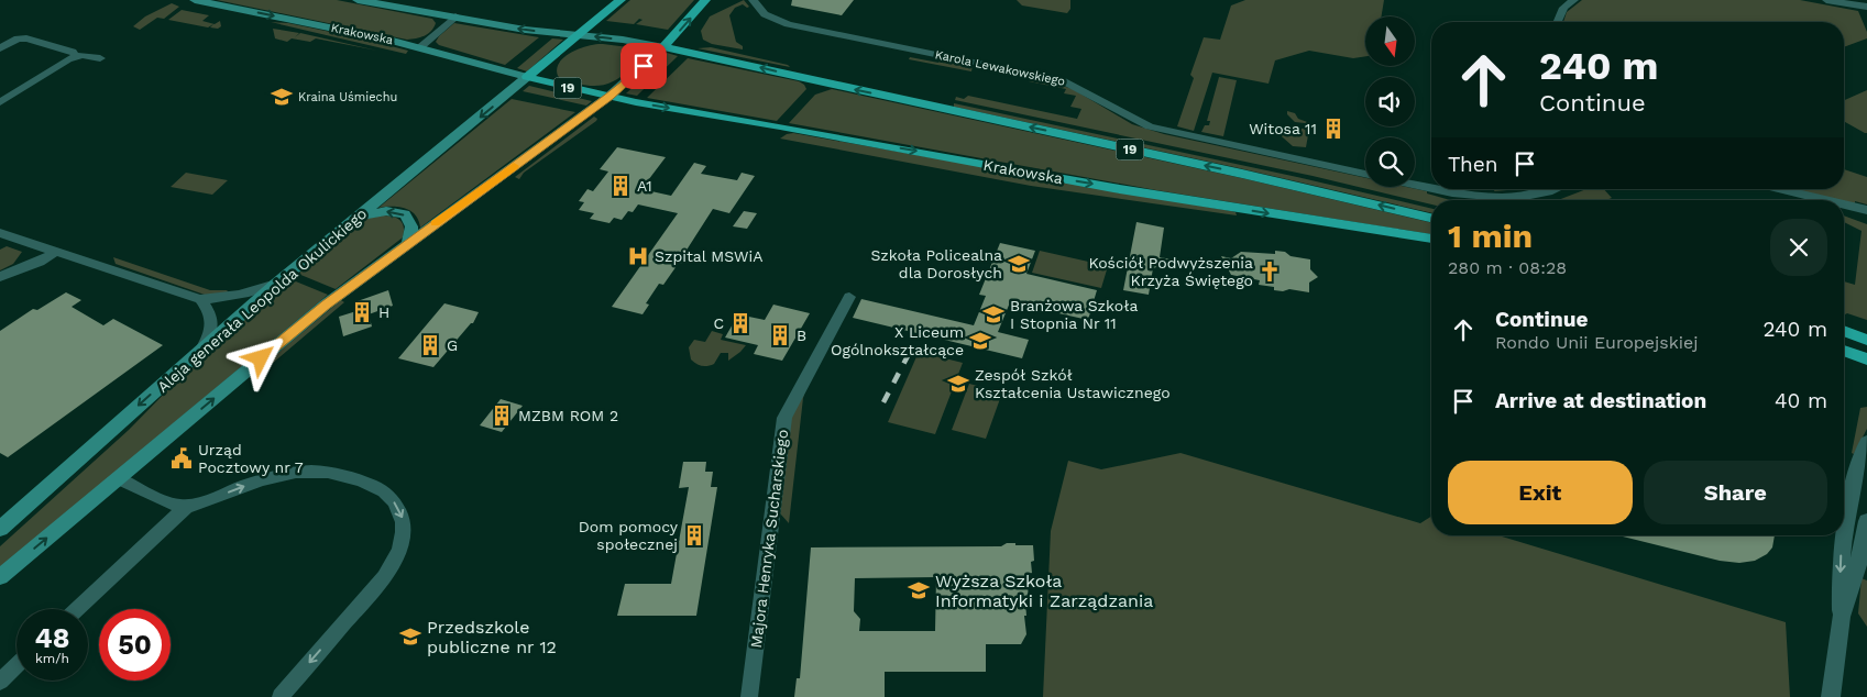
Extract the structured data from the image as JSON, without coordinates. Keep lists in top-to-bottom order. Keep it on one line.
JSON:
{"streets":{"main road":["Krakowska","19","Aleja generała Leopolda Okulickiego"],"street":["Karola Lewakowskiego","Majora Henryka Sucharskiego"]},"crossings":[["Krakowska","19"],["Krakowska","Aleja generała Leopolda Okulickiego"],["19","Aleja generała Leopolda Okulickiego"]],"places":{"school or university":["Kraina Uśmiechu","Szkoła Policealna dla Dorosłych","Branżowa Szkoła I Stopnia Nr 11","X Liceum Ogólnokształcące","Zespół Szkół Kształcenia Ustawicznego","Wyższa Szkoła Informatyki i Zarządzania","Przedszkole publiczne nr 12"],"building":["Witosa 11","A1","H","C","B","G","MZBM ROM 2","Dom pomocy społecznej"],"hospital":["Szpital MSWiA"],"church":["Kościół Podwyższenia Krzyża Świętego"],"public building":["Urząd Pocztowy nr 7"]},"north":"bottom","page":{"turn":["240 m","Continue"],"then":"Then","heading":["1 min","280 m · 08:28"],"list":[{"name":"Continue","note":"Rondo Unii Europejskiej","value":"240 m"},{"name":"Arrive at destination","value":"40 m"}],"buttons":["Exit","Share"],"speed":"48 km/h","limit":"50"}}
